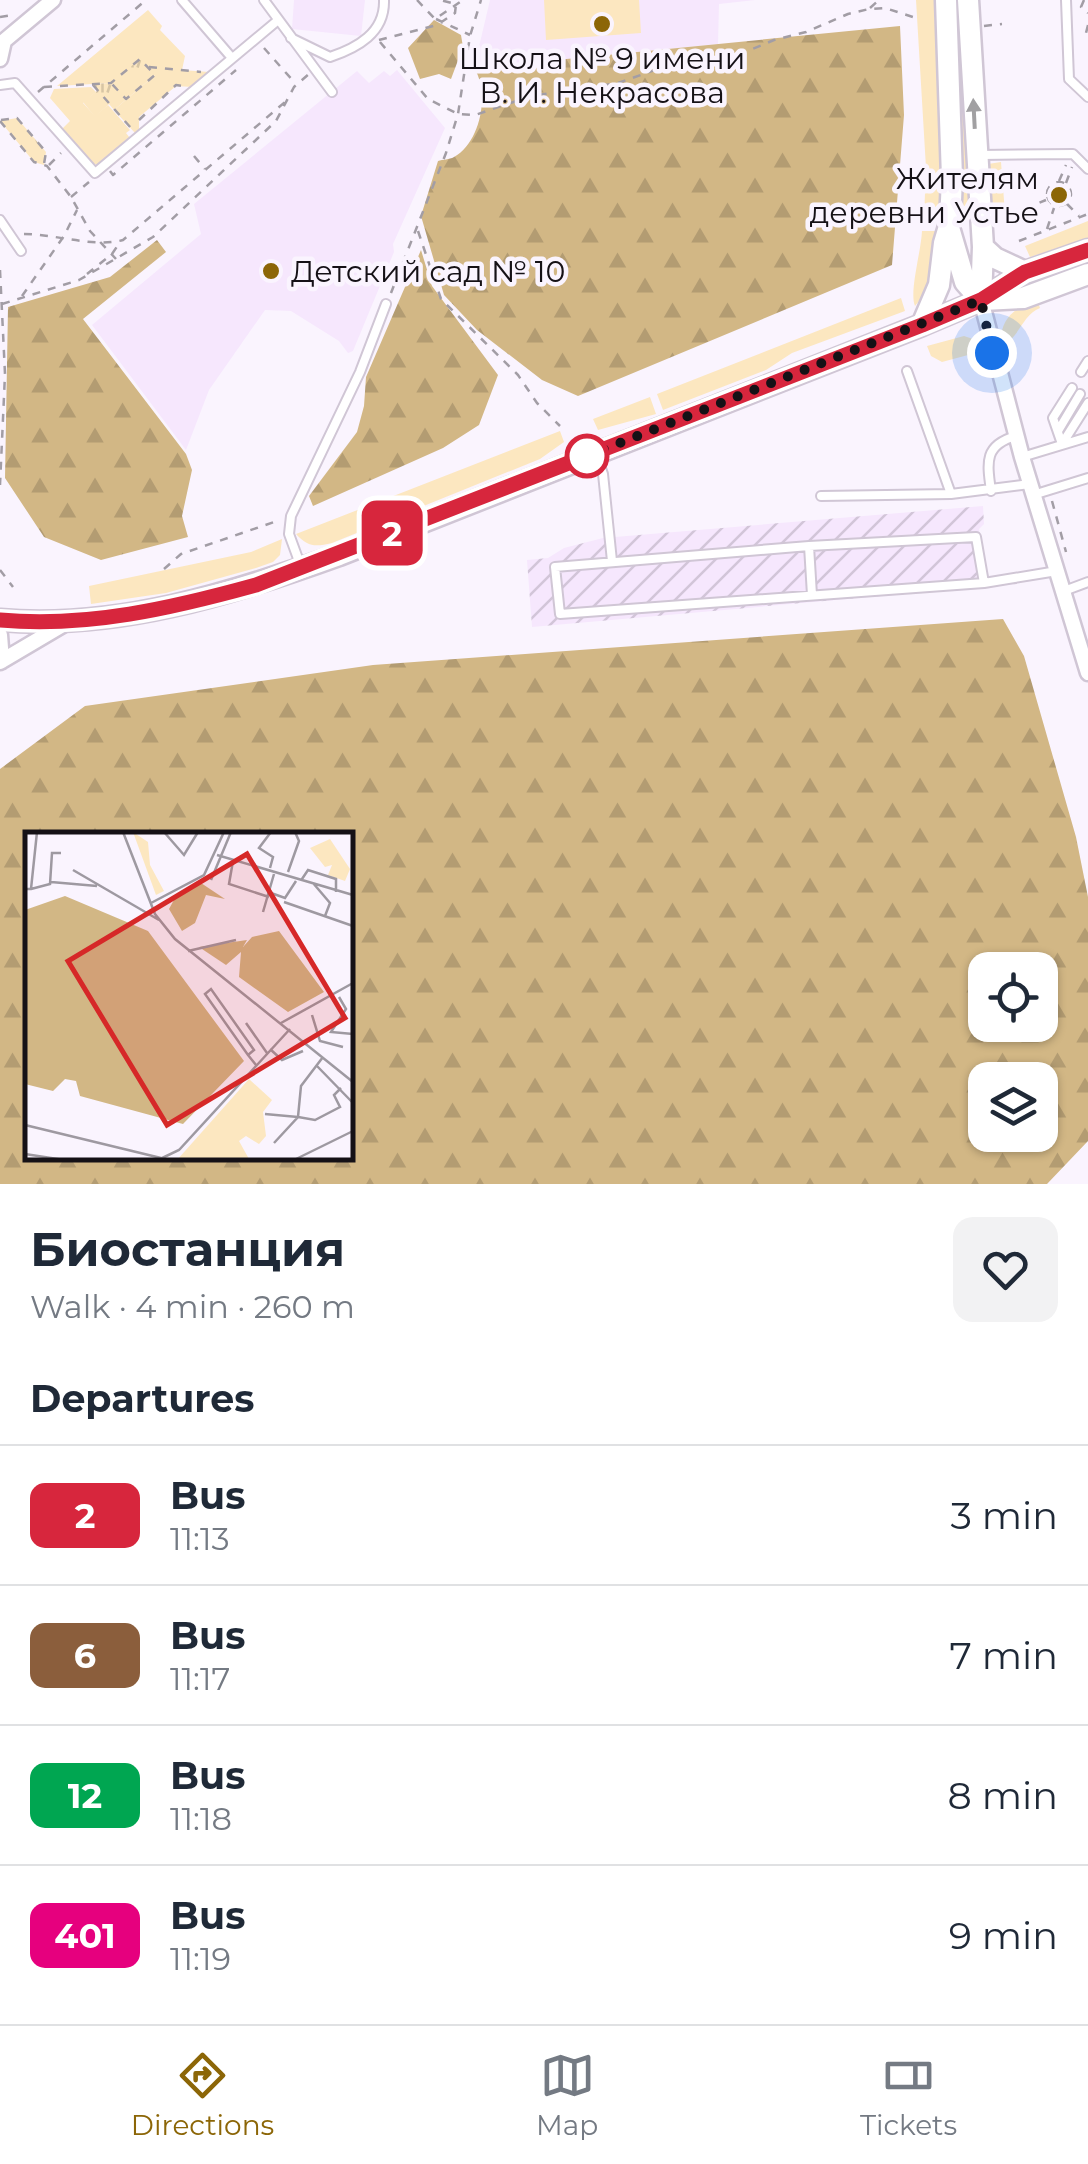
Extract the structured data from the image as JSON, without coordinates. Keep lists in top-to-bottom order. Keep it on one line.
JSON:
{"places":["Школа № 9 имени В. И. Некрасова","Жителям деревни Устье","Детский сад № 10"],"lines":["bus line 2"],"page":{"on_map":"2","heading":[["Биостанция","Walk · 4 min · 260 m"],"Departures"],"list":[{"mark":"2","name":"Bus","note":"11:13","value":"3 min"},{"mark":"6","name":"Bus","note":"11:17","value":"7 min"},{"mark":"12","name":"Bus","note":"11:18","value":"8 min"},{"mark":"401","name":"Bus","note":"11:19","value":"9 min"}],"tabs":["Directions","Map","Tickets"]}}
